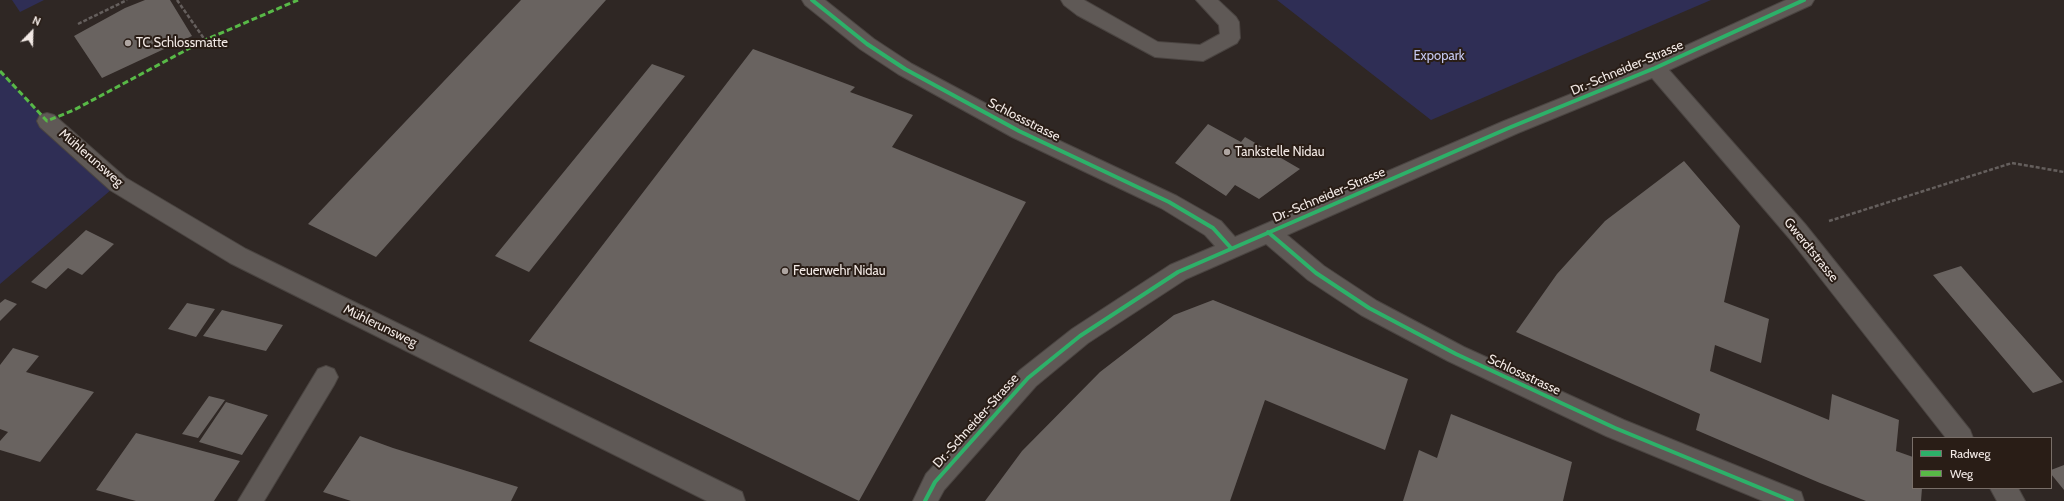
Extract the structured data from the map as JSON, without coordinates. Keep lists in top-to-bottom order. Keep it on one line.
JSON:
{"streets":{"street":["Dr.-Schneider-Strasse","Schlossstrasse","Mühlerunsweg","Gwerdtstrasse"]},"crossings":[["Dr.-Schneider-Strasse","Schlossstrasse"],["Dr.-Schneider-Strasse","Gwerdtstrasse"]],"parks":["Expopark"],"places":["TC Schlossmatte","Tankstelle Nidau","Feuerwehr Nidau"],"legend":["Radweg","Weg"],"north":"top right"}
